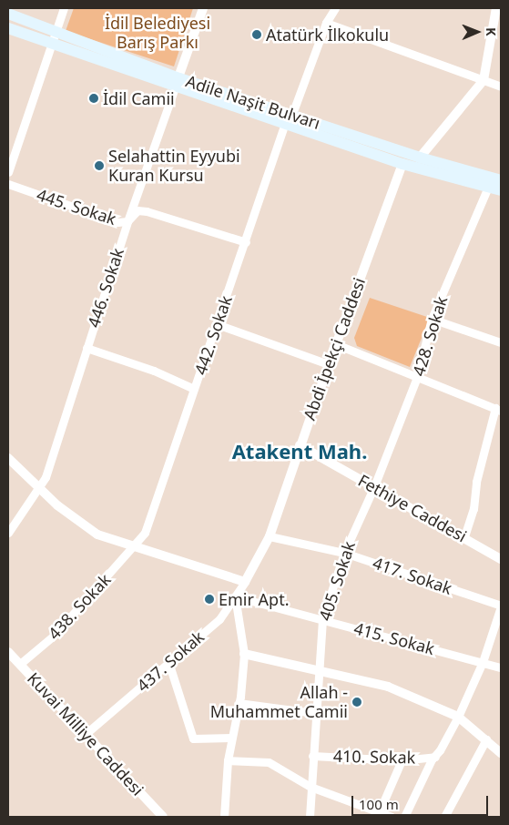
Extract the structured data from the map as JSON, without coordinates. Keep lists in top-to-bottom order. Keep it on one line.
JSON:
{"streets":{"main road":["Adile Naşit Bulvarı"],"street":["445. Sokak","446. Sokak","442. Sokak","428. Sokak","Abdi İpekçi Caddesi","Fethiye Caddesi","417. Sokak","405. Sokak","438. Sokak","415. Sokak","437. Sokak","Kuvai Milliye Caddesi","410. Sokak"]},"crossings":[["Adile Naşit Bulvarı","446. Sokak"],["Adile Naşit Bulvarı","442. Sokak"],["Adile Naşit Bulvarı","428. Sokak"],["Adile Naşit Bulvarı","Abdi İpekçi Caddesi"],["445. Sokak","446. Sokak"],["445. Sokak","442. Sokak"],["442. Sokak","438. Sokak"],["428. Sokak","Fethiye Caddesi"],["428. Sokak","405. Sokak"],["Abdi İpekçi Caddesi","Fethiye Caddesi"],["Abdi İpekçi Caddesi","417. Sokak"],["Abdi İpekçi Caddesi","437. Sokak"],["Fethiye Caddesi","405. Sokak"],["417. Sokak","405. Sokak"],["405. Sokak","415. Sokak"],["405. Sokak","410. Sokak"],["438. Sokak","Kuvai Milliye Caddesi"],["415. Sokak","437. Sokak"],["437. Sokak","Kuvai Milliye Caddesi"]],"districts":["Atakent Mah."],"parks":["İdil Belediyesi Barış Parkı"],"places":["Atatürk İlkokulu","İdil Camii","Selahattin Eyyubi Kuran Kursu","Emir Apt.","Allah - Muhammet Camii"],"scale_bar":"100 m","north":"right"}
